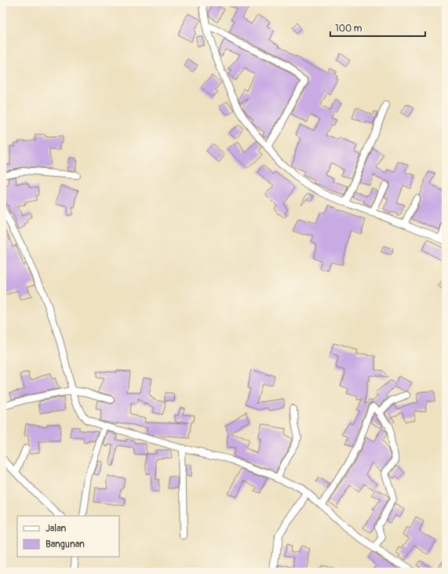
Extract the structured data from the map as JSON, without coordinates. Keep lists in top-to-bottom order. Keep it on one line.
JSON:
{"legend":["Jalan","Bangunan"],"scale_bar":"100 m"}
